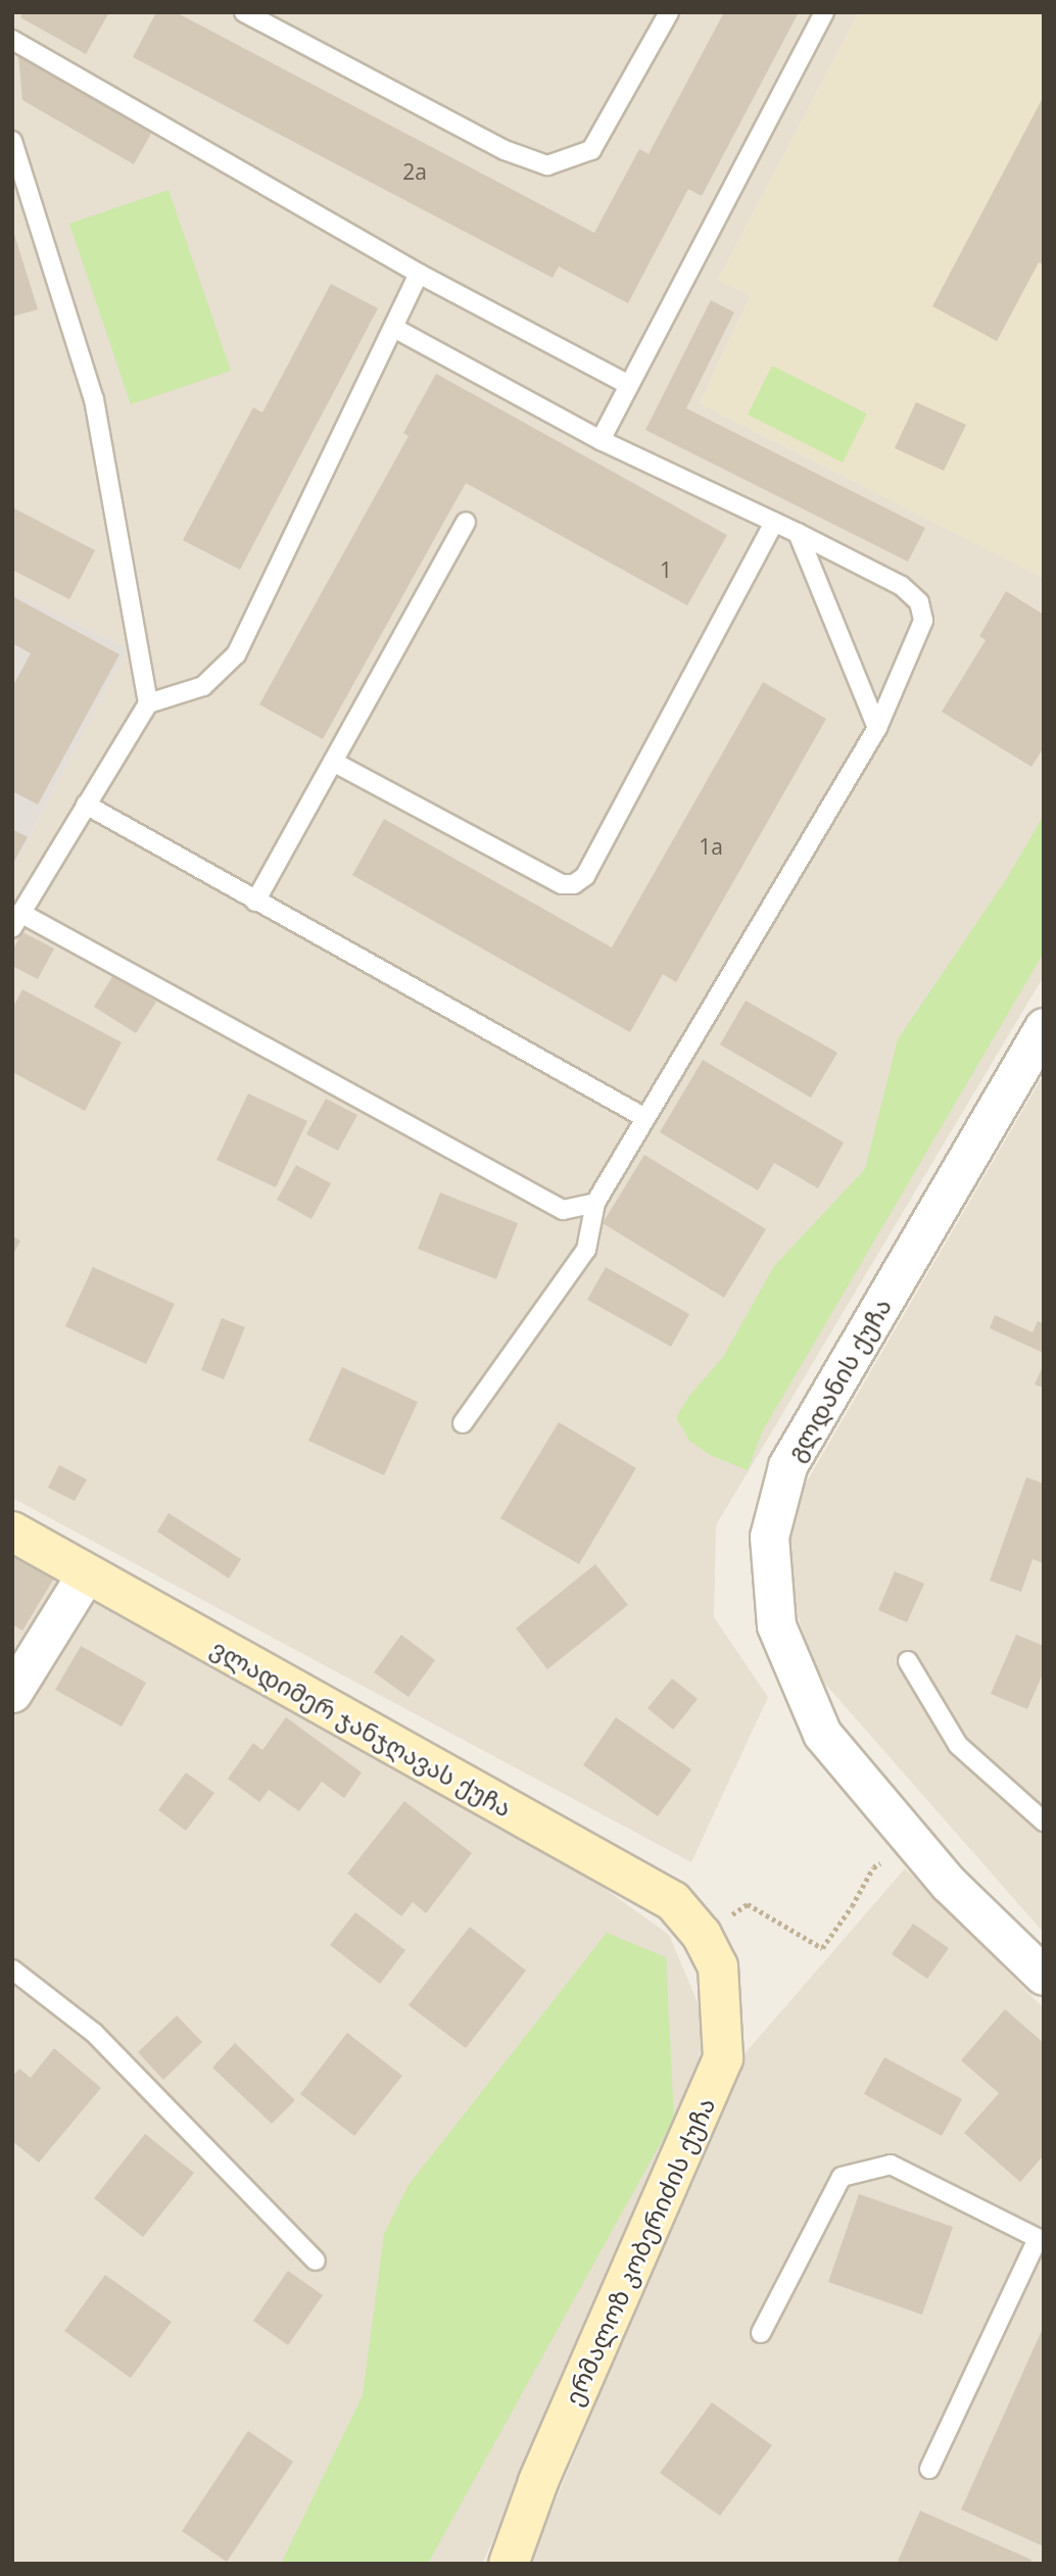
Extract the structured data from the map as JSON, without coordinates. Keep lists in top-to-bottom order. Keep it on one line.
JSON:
{"streets":{"street":["გლდანის ქუჩა","ვლადიმერ ჯანჯღავას ქუჩა","ერმალოზ კობერიძის ქუჩა"]},"crossings":[["ვლადიმერ ჯანჯღავას ქუჩა","ერმალოზ კობერიძის ქუჩა"]],"house_numbers":["2a","1","1a"]}
